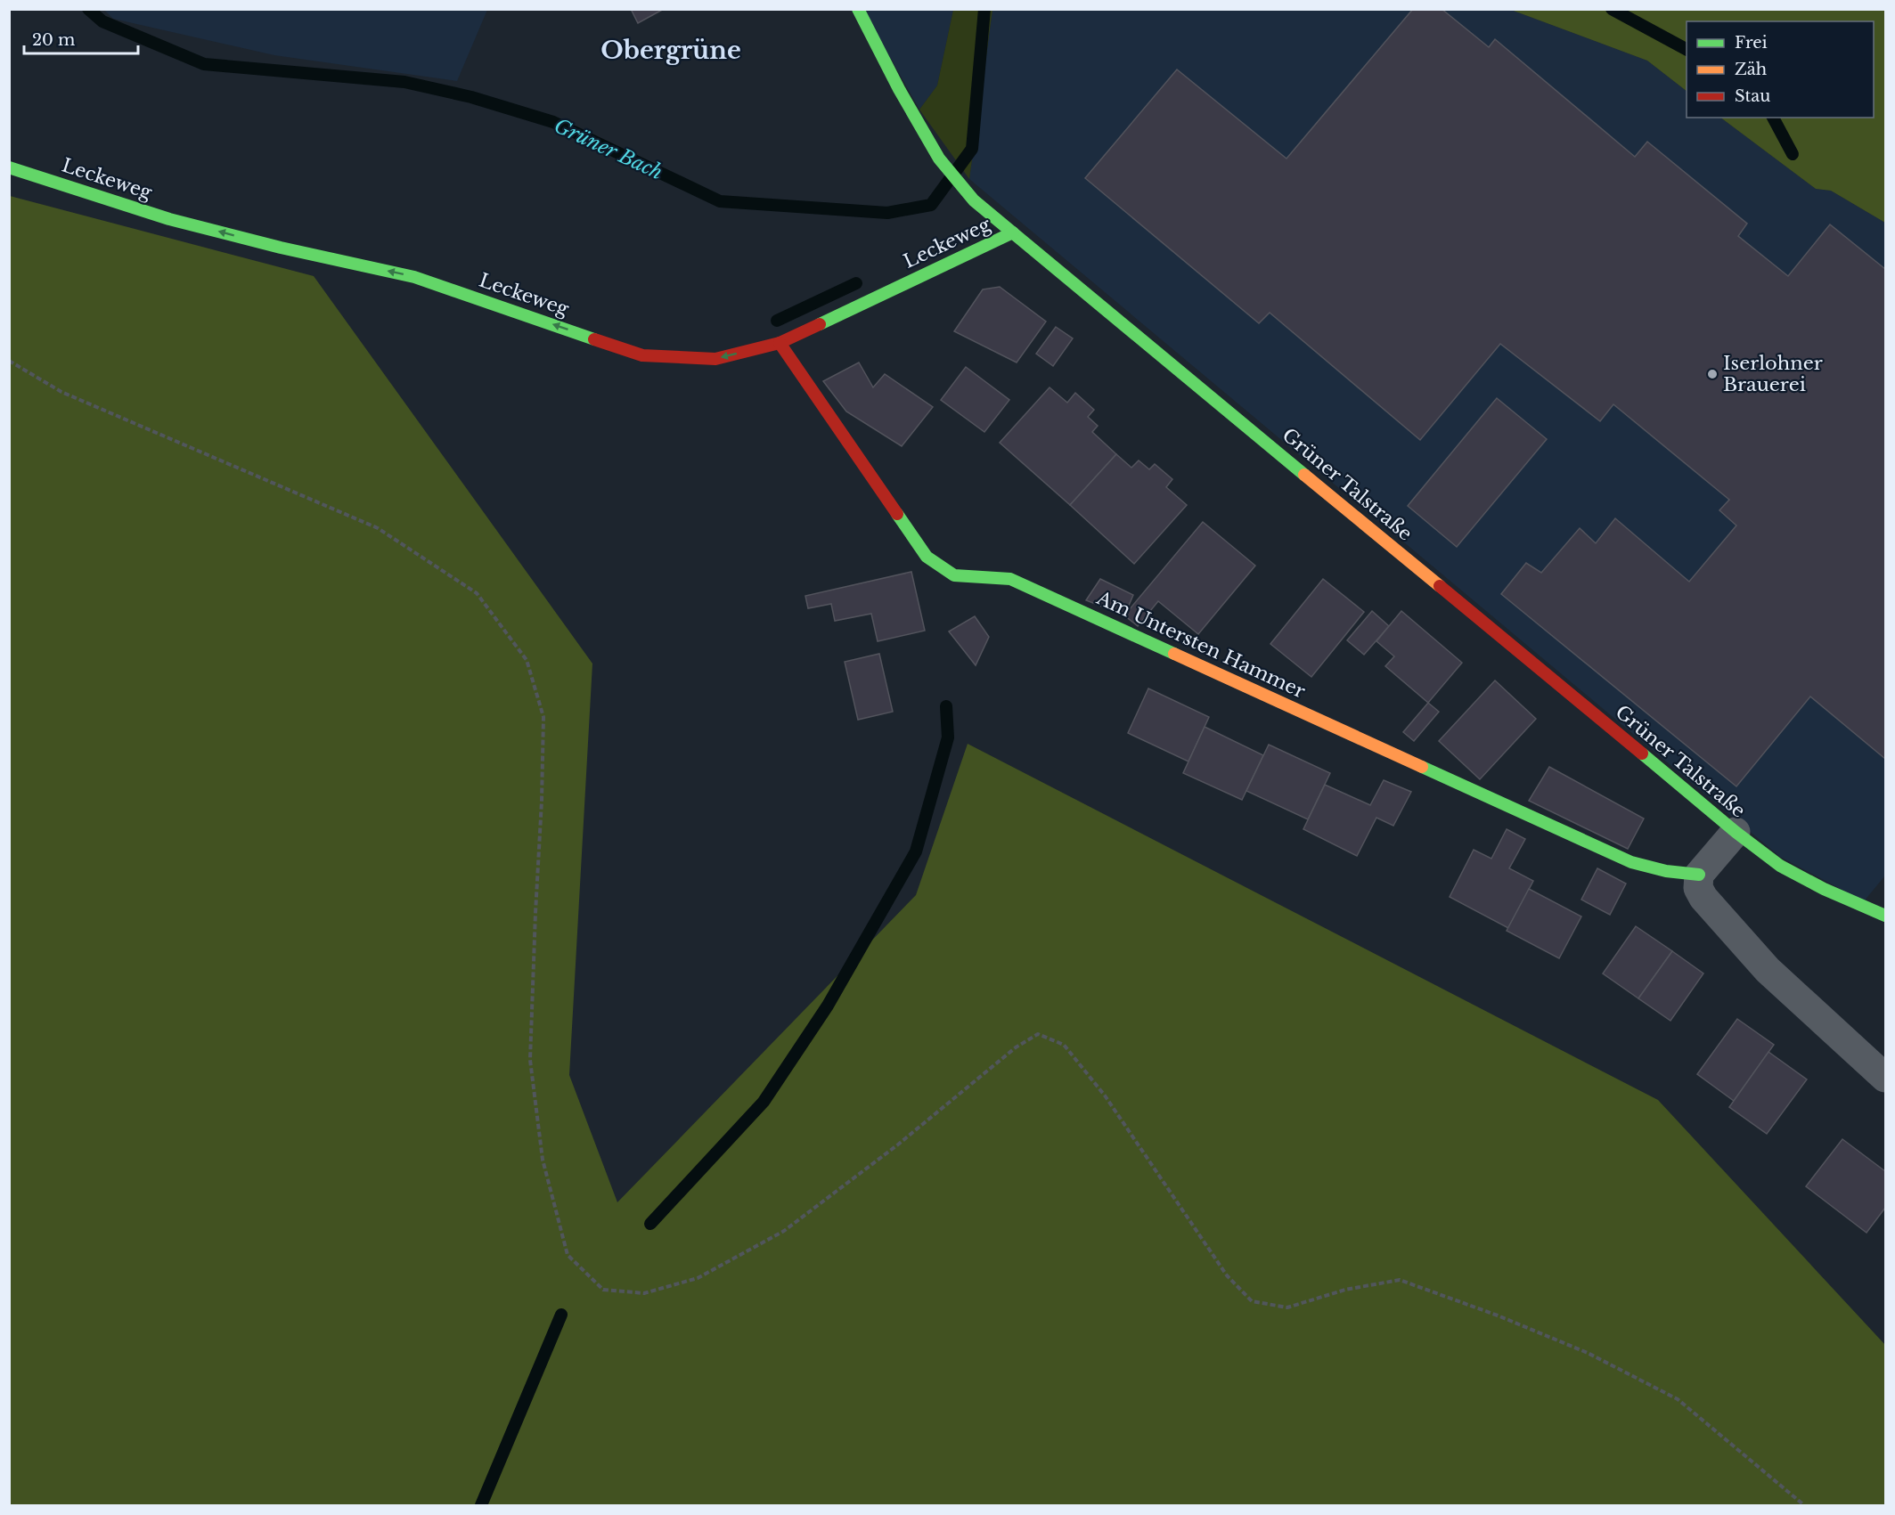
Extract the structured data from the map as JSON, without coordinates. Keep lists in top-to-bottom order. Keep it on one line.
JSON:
{"streets":{"street":["Leckeweg","Grüner Talstraße","Am Untersten Hammer"]},"crossings":[["Leckeweg","Grüner Talstraße"],["Leckeweg","Am Untersten Hammer"]],"one_way":["Leckeweg"],"districts":["Obergrüne"],"water":["Grüner Bach"],"places":["Iserlohner Brauerei"],"legend":["Frei","Zäh","Stau"],"scale_bar":"20 m"}
